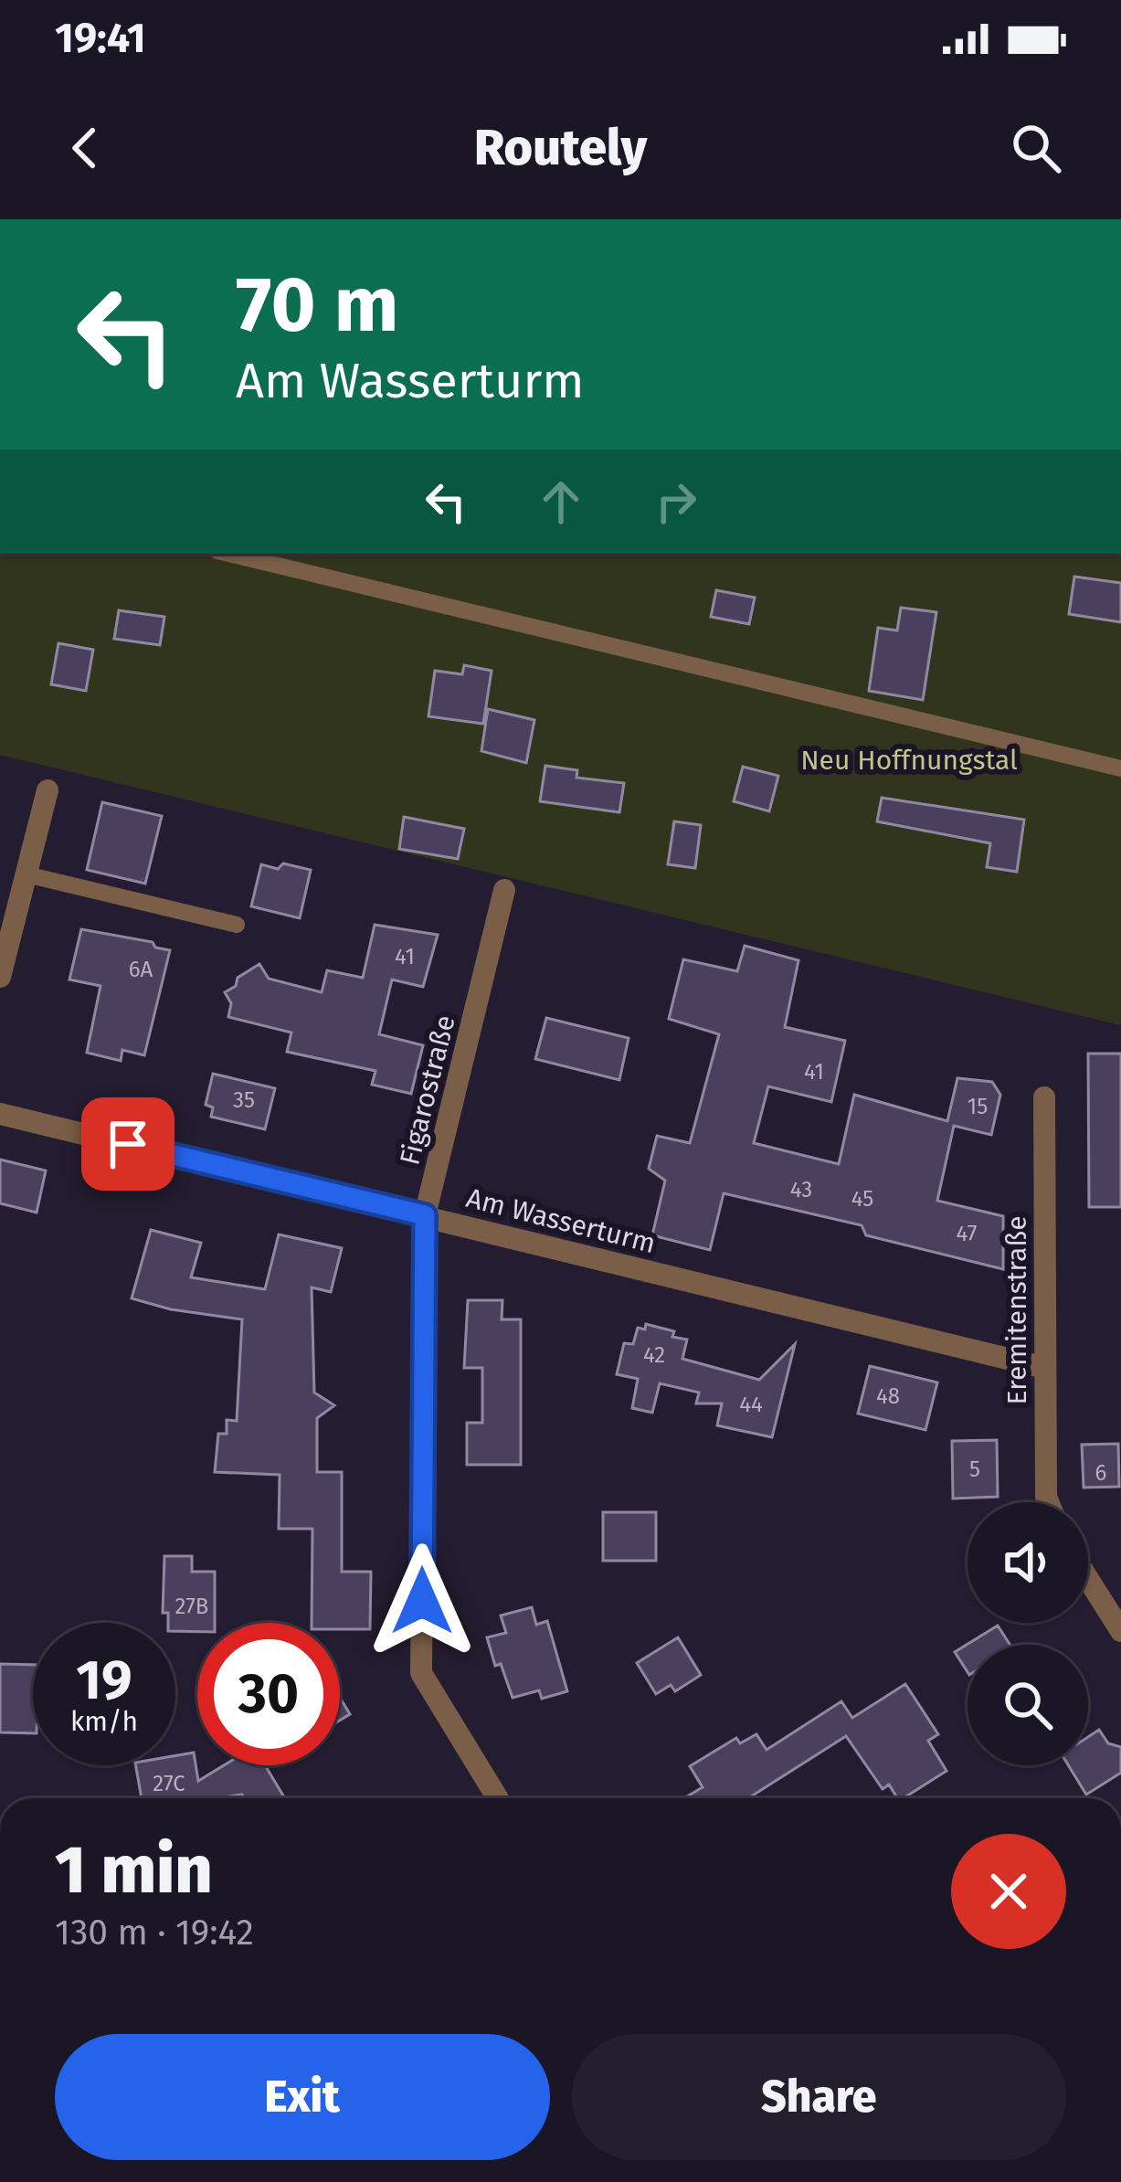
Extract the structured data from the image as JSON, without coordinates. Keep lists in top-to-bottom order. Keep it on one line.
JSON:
{"streets":{"street":["Figarostraße","Am Wasserturm","Eremitenstraße"]},"crossings":[["Figarostraße","Am Wasserturm"],["Am Wasserturm","Eremitenstraße"]],"parks":["Neu Hoffnungstal"],"house_numbers":["41","6A","41","35","15","43","45","47","42","48","44","5","6","27B","27C"],"page":{"status":"19:41","header":"Routely","turn":["70 m","Am Wasserturm"],"speed":"19 km/h","limit":"30","heading":["1 min","130 m · 19:42"],"buttons":["Exit","Share"]}}
